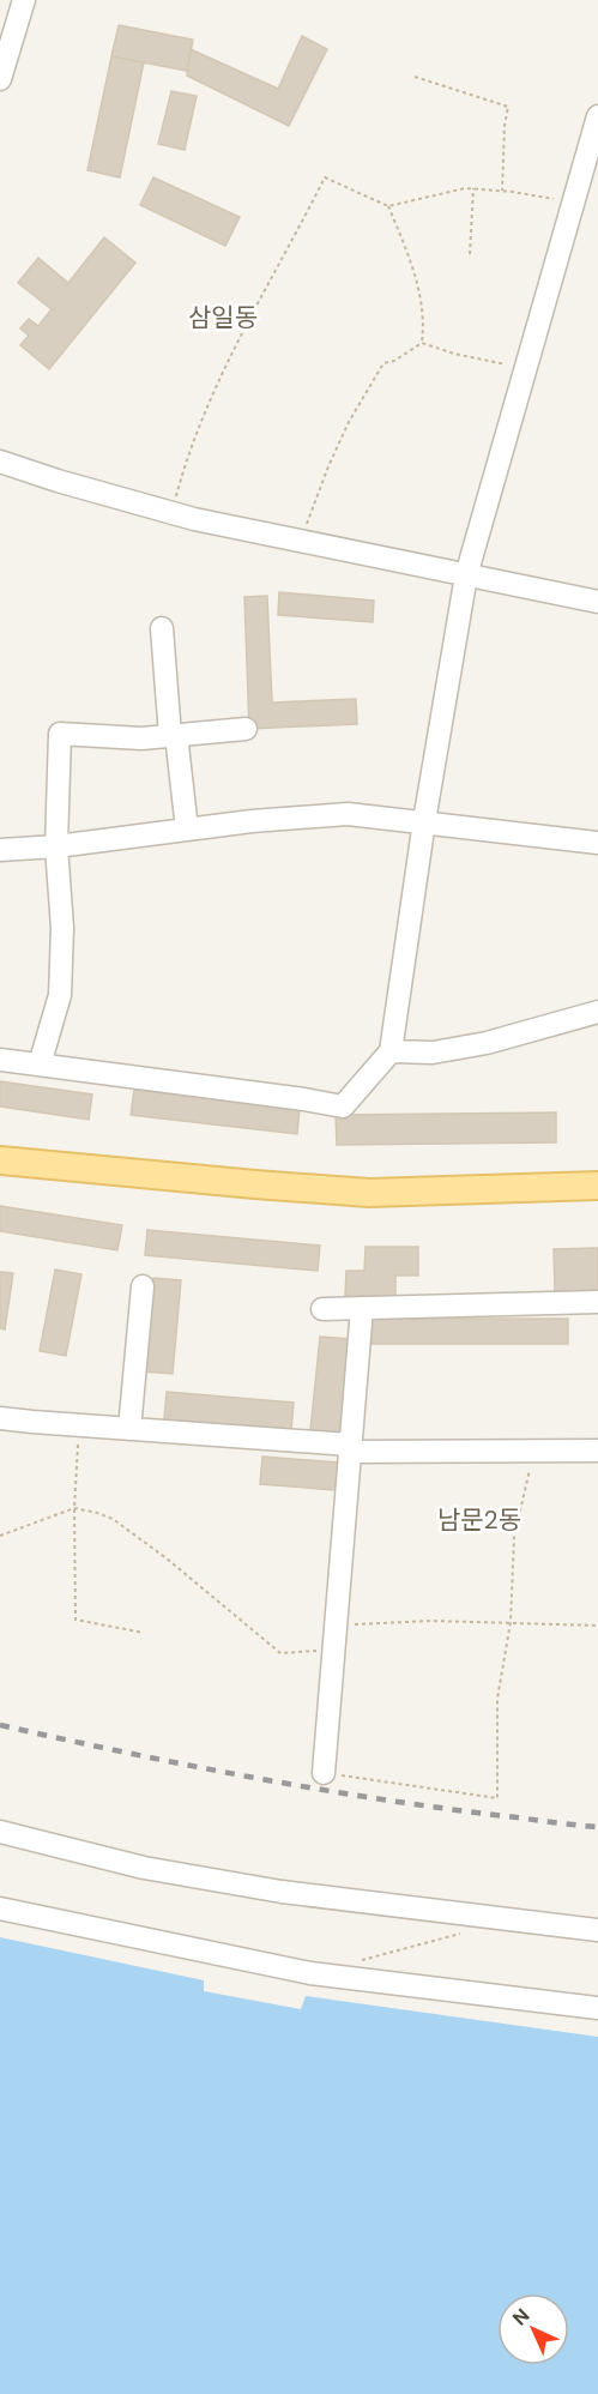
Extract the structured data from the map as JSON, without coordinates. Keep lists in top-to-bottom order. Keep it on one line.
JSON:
{"districts":["삼일동","남문2동"],"north":"top left"}
